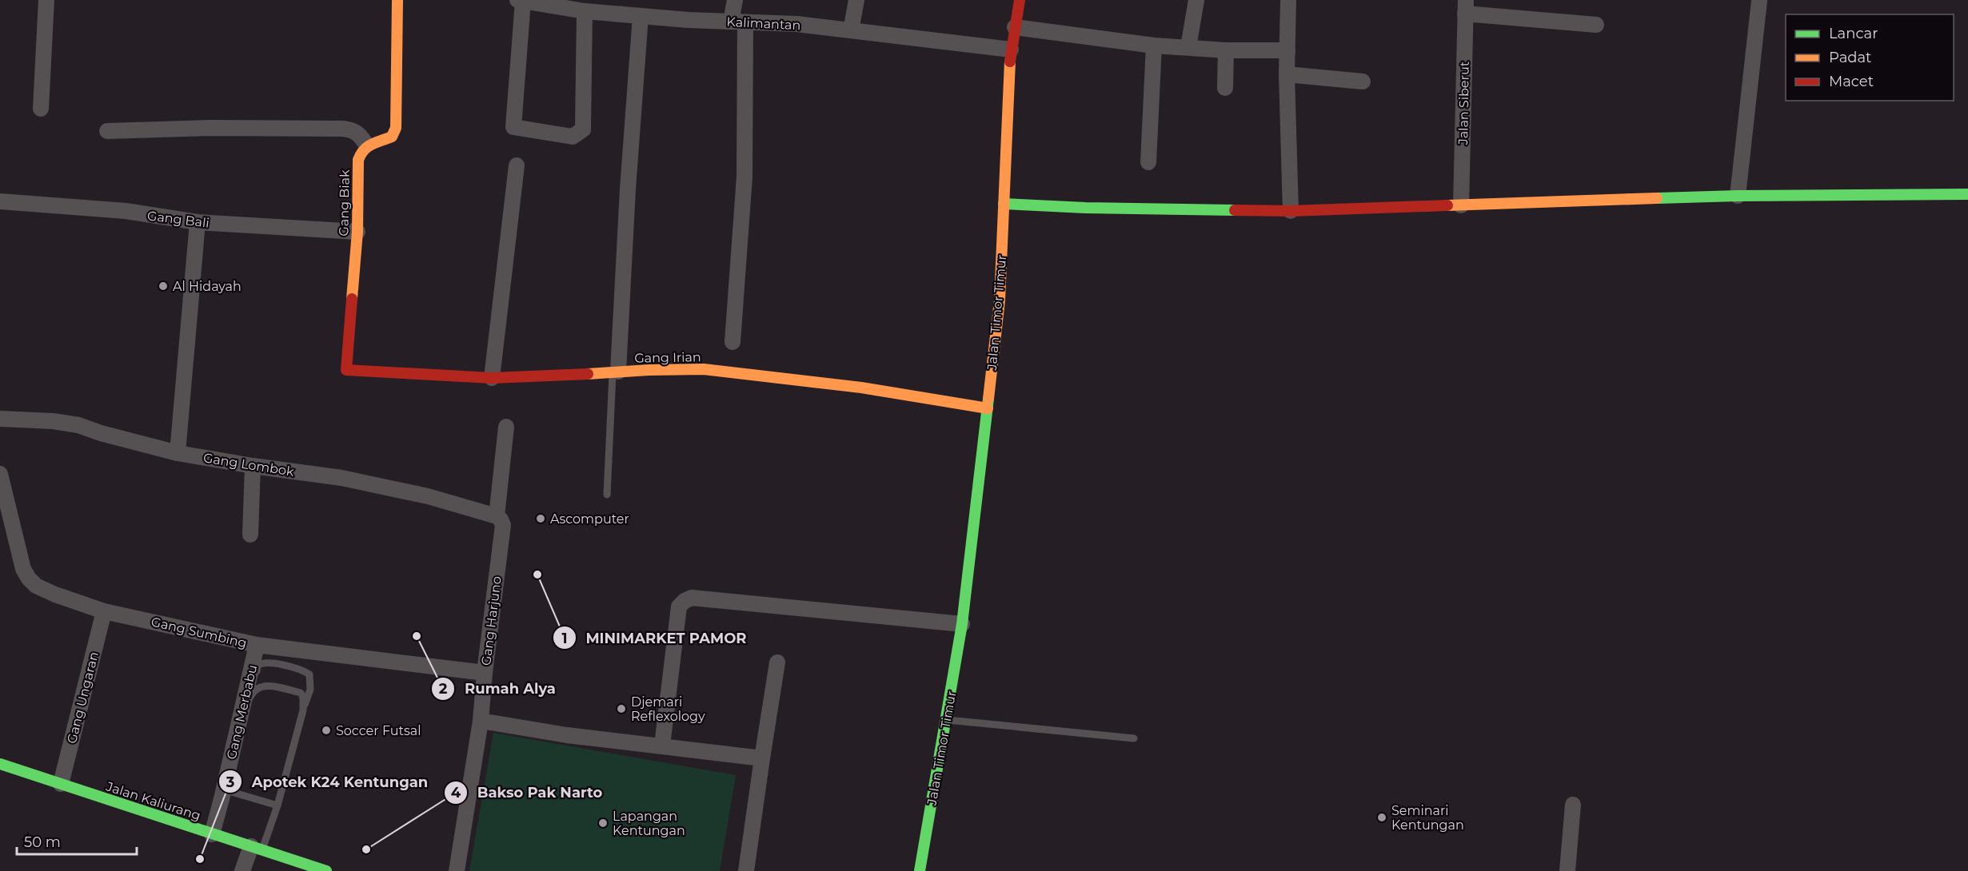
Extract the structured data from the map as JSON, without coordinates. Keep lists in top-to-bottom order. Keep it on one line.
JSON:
{"streets":{"street":["Kalimantan","Jalan Siberut","Gang Biak","Gang Bali","Jalan Timor Timur","Gang Irian","Gang Lombok","Gang Harjuno","Gang Sumbing","Gang Ungaran","Gang Merbabu","Jalan Kaliurang"]},"crossings":[["Kalimantan","Jalan Timor Timur"],["Gang Biak","Gang Bali"],["Gang Biak","Gang Irian"],["Jalan Timor Timur","Gang Irian"],["Gang Lombok","Gang Harjuno"],["Gang Harjuno","Gang Sumbing"],["Gang Sumbing","Gang Ungaran"],["Gang Sumbing","Gang Merbabu"],["Gang Ungaran","Jalan Kaliurang"],["Gang Merbabu","Jalan Kaliurang"]],"places":["Al Hidayah","Ascomputer","MINIMARKET PAMOR","Rumah Alya","Djemari Reflexology","Soccer Futsal","Seminari Kentungan","Lapangan Kentungan","Bakso Pak Narto","Apotek K24 Kentungan"],"legend":["Lancar","Padat","Macet"],"scale_bar":"50 m"}
